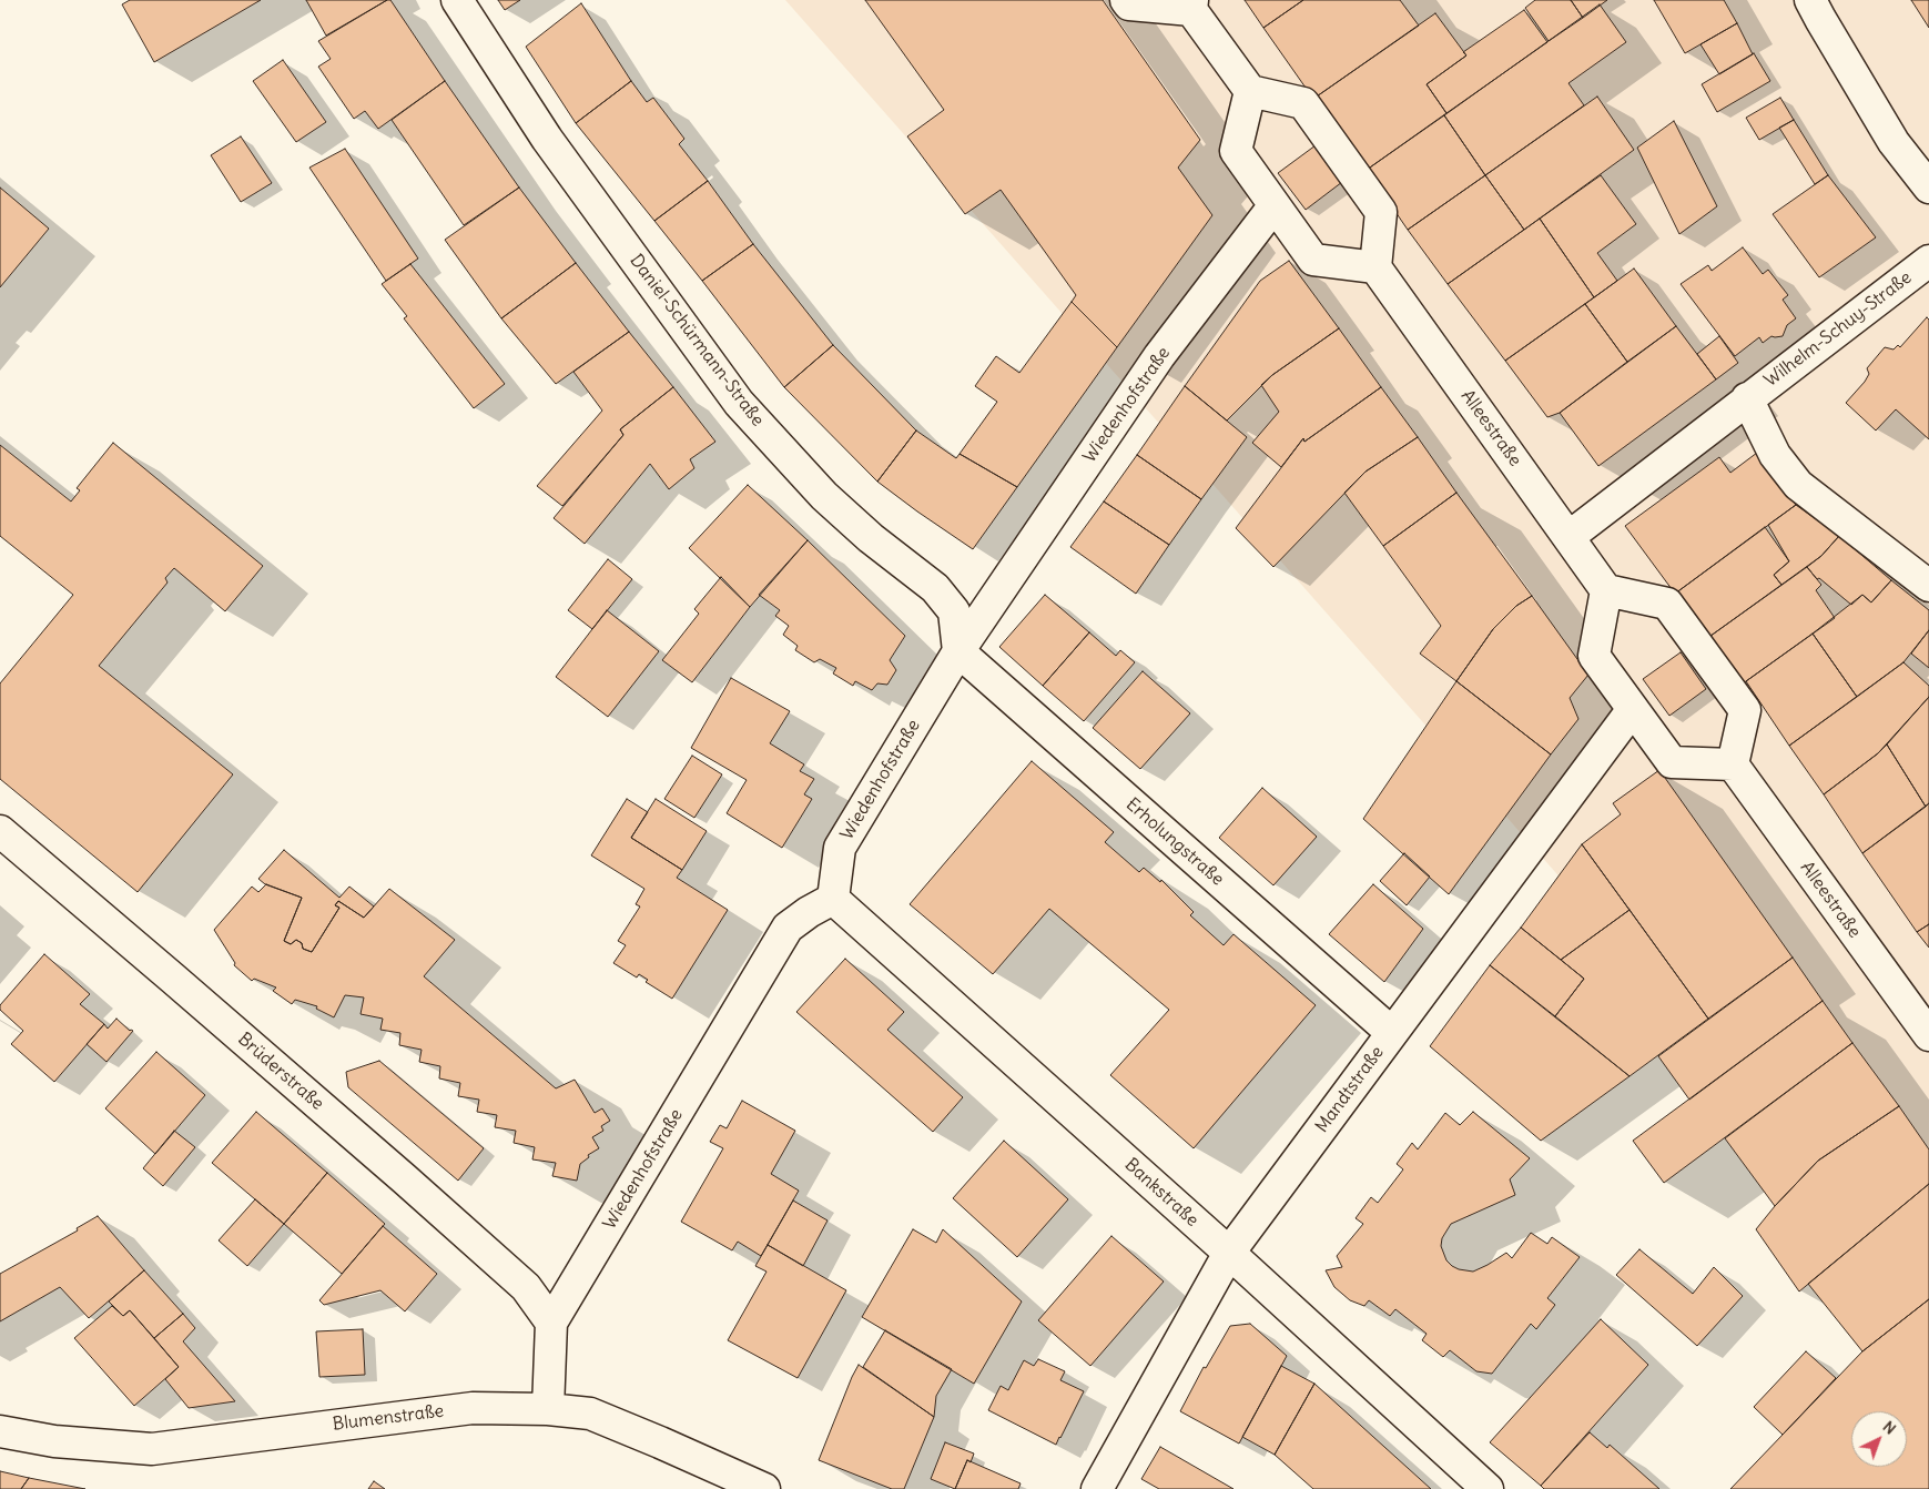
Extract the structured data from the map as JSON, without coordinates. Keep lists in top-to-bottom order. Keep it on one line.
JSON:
{"streets":{"street":["Wilhelm-Schuy-Straße","Daniel-Schürmann-Straße","Wiedenhofstraße","Alleestraße","Erholungstraße","Brüderstraße","Mandtstraße","Bankstraße","Blumenstraße"]},"crossings":[["Wilhelm-Schuy-Straße","Alleestraße"],["Daniel-Schürmann-Straße","Wiedenhofstraße"],["Daniel-Schürmann-Straße","Erholungstraße"],["Wiedenhofstraße","Erholungstraße"],["Wiedenhofstraße","Brüderstraße"],["Wiedenhofstraße","Bankstraße"],["Wiedenhofstraße","Blumenstraße"],["Erholungstraße","Mandtstraße"],["Mandtstraße","Bankstraße"]],"north":"top right"}
